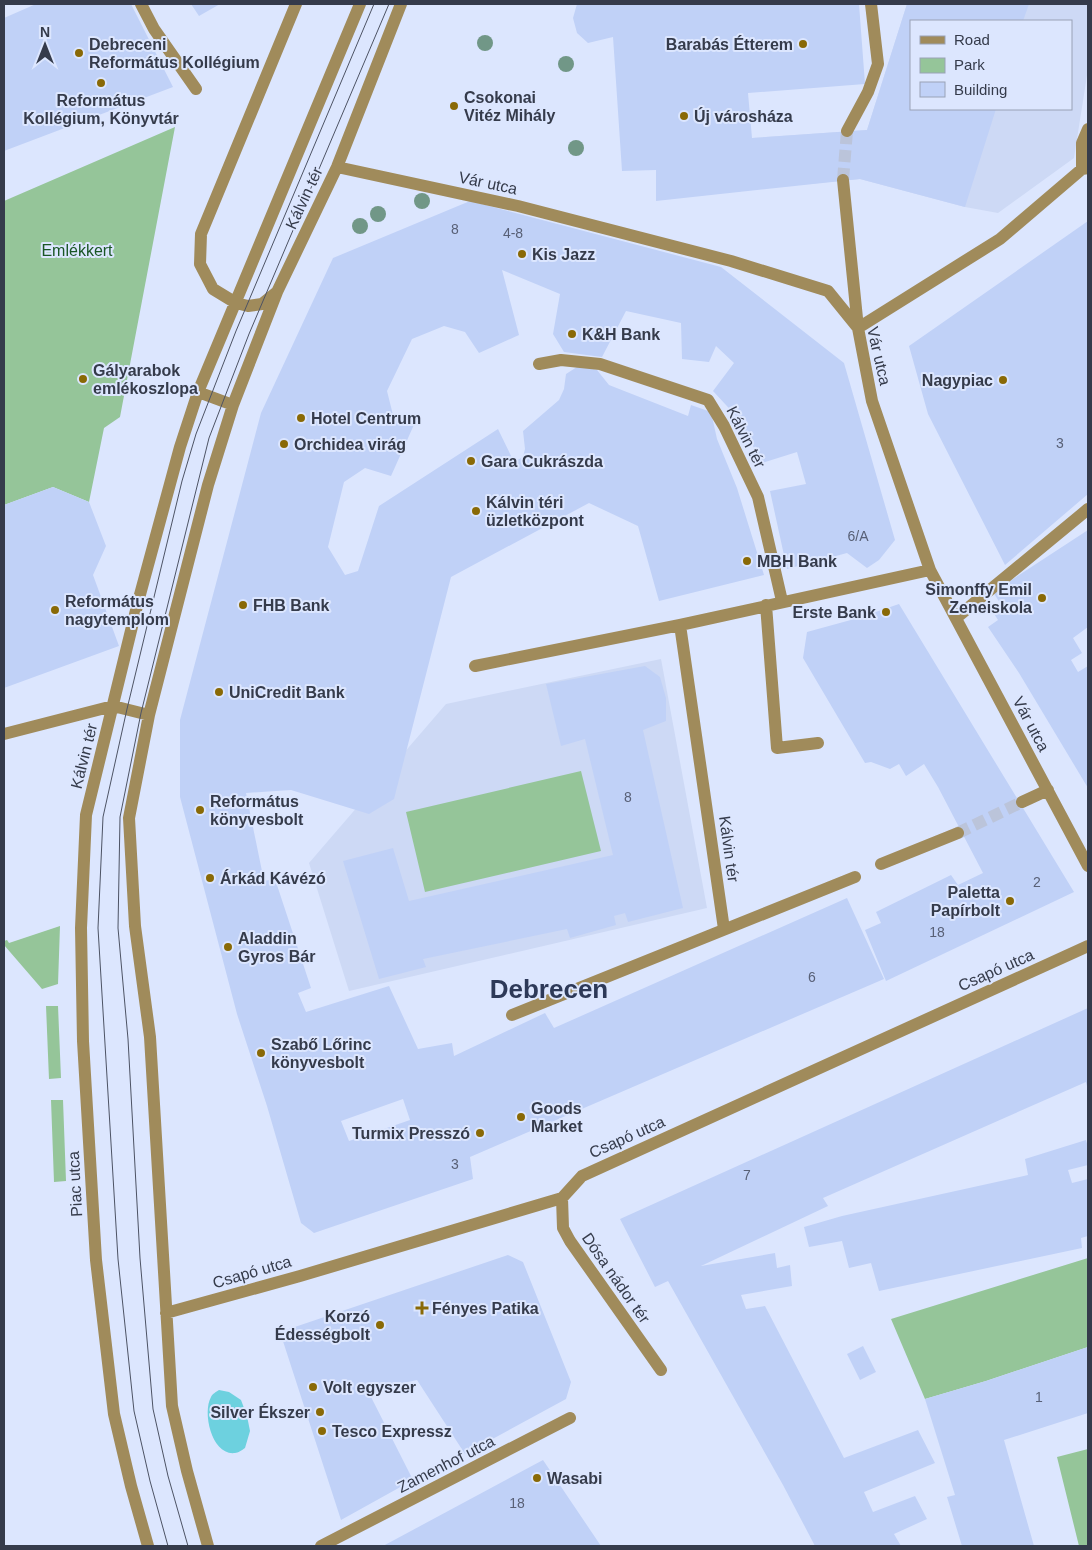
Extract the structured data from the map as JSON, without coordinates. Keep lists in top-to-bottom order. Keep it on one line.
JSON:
{"streets":{"street":["Vár utca","Kálvin tér","Csapó utca","Piac utca","Dósa nádor tér","Zamenhof utca"]},"crossings":[["Vár utca","Kálvin tér"],["Kálvin tér","Csapó utca"],["Kálvin tér","Piac utca"],["Csapó utca","Dósa nádor tér"]],"districts":["Debrecen"],"parks":["Emlékkert"],"places":{"other":["Barabás Étterem","Debreceni Református Kollégium","Református Kollégium, Könyvtár","Csokonai Vitéz Mihály","Új városháza","Kis Jazz","K&H Bank","Gályarabok emlékoszlopa","Nagypiac","Hotel Centrum","Orchidea virág","Gara Cukrászda","Kálvin téri üzletközpont","MBH Bank","Simonffy Emil Zeneiskola","FHB Bank","Református nagytemplom","Erste Bank","UniCredit Bank","Református könyvesbolt","Árkád Kávézó","Paletta Papírbolt","Aladdin Gyros Bár","Szabő Lőrinc könyvesbolt","Goods Market","Turmix Presszó","Korzó Édességbolt","Volt egyszer","Silver Ékszer","Tesco Expressz","Wasabi"],"health":["Fényes Patika"]},"house_numbers":["8","4-8","3","6/A","8","2","18","6","3","7","1","18"],"legend":["Road","Park","Building"],"north":"top"}
